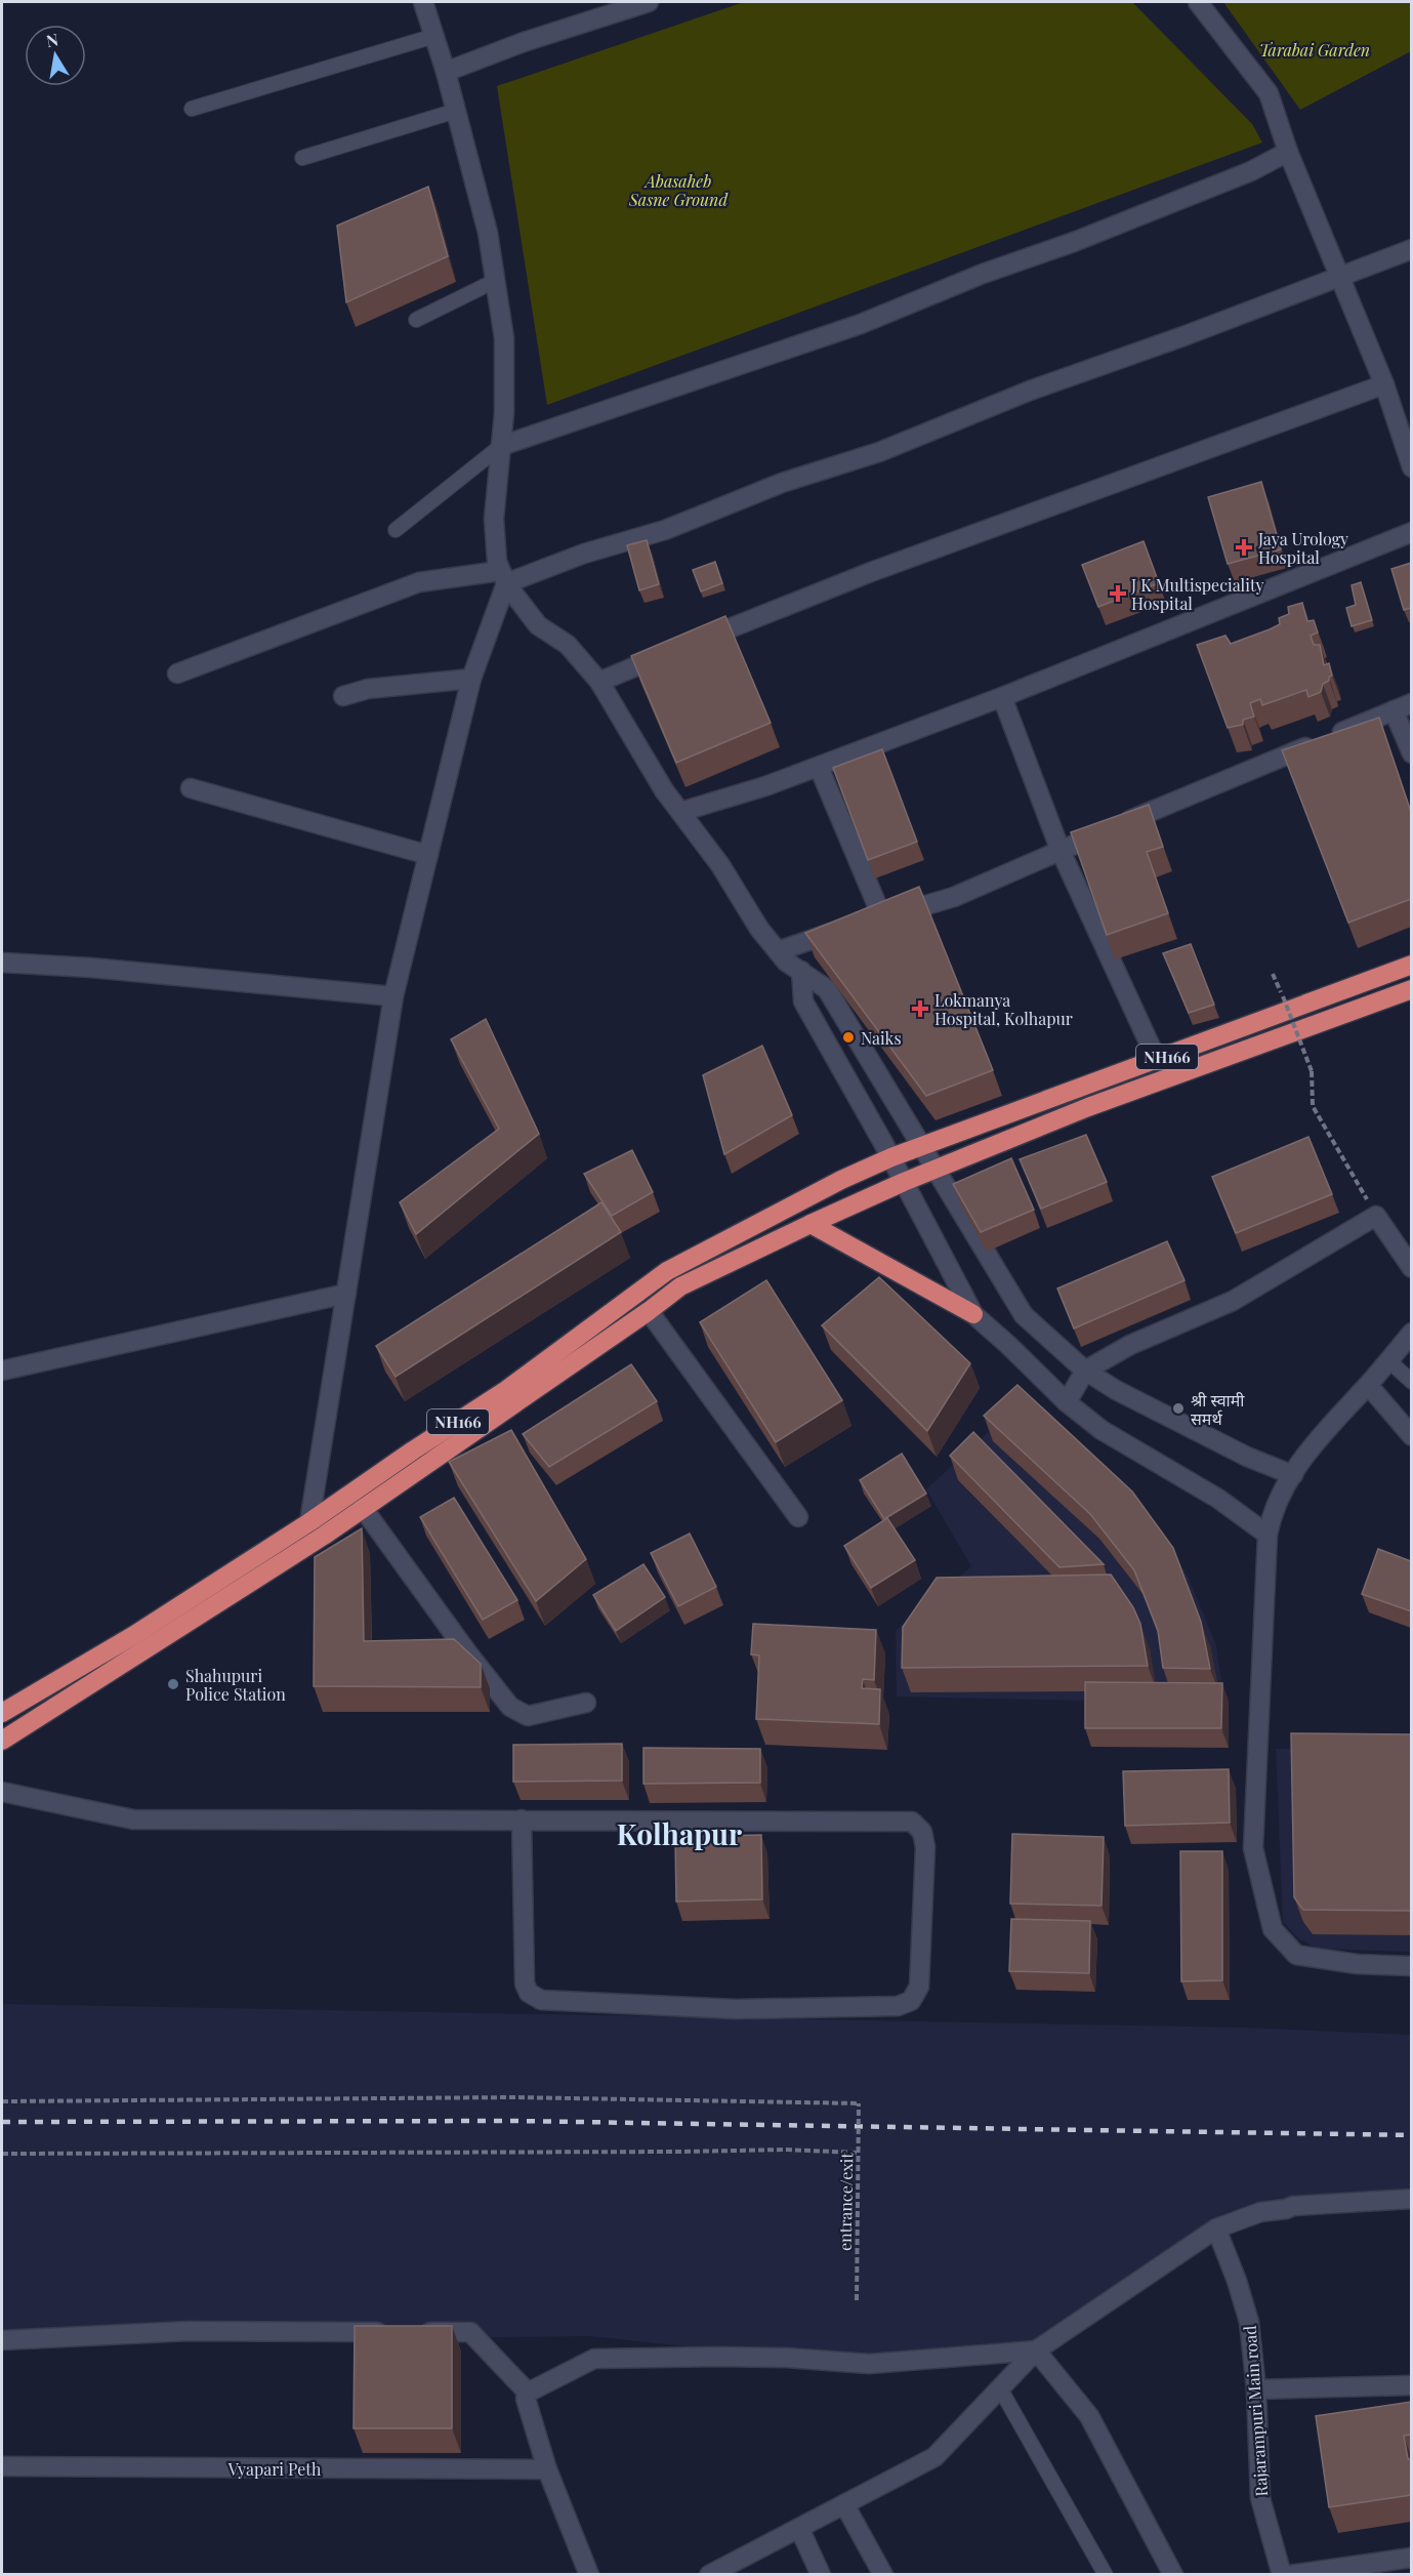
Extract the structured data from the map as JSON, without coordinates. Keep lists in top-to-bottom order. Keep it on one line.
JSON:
{"streets":{"highway":["NH166"],"street":["Rajarampuri Main road","Vyapari Peth"],"path":["entrance/exit"]},"districts":["Kolhapur"],"parks":["Tarabai Garden","Abasaheb Sasne Ground"],"places":{"health":["Jaya Urology Hospital","J K Multispeciality Hospital","Lokmanya Hospital, Kolhapur"],"other":["Naiks","श्री स्वामी समर्थ","Shahupuri Police Station"]},"north":"top"}
